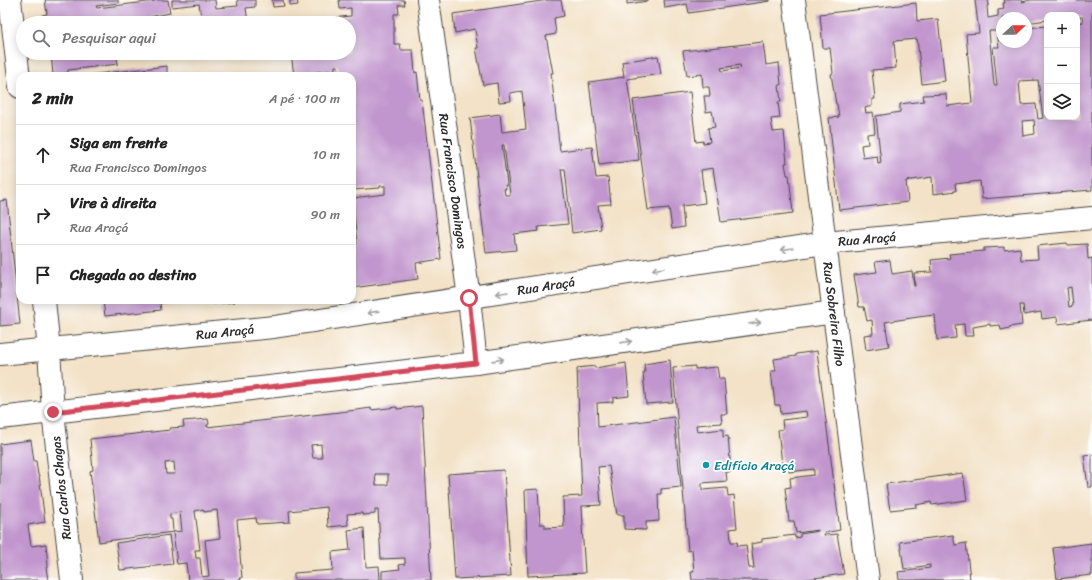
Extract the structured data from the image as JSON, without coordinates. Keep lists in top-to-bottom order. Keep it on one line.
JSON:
{"streets":{"street":["Rua Francisco Domingos","Rua Araçá","Rua Sobreira Filho","Rua Carlos Chagas"]},"crossings":[["Rua Francisco Domingos","Rua Araçá"],["Rua Araçá","Rua Sobreira Filho"],["Rua Araçá","Rua Carlos Chagas"]],"places":["Edifício Araçá"],"north":"right","page":{"map_buttons":["+","−"],"search":"Pesquisar aqui","heading":["2 min","A pé · 100 m"],"list":[["Siga em frente","Rua Francisco Domingos","10 m"],["Vire à direita","Rua Araçá","90 m"],"Chegada ao destino"]}}
